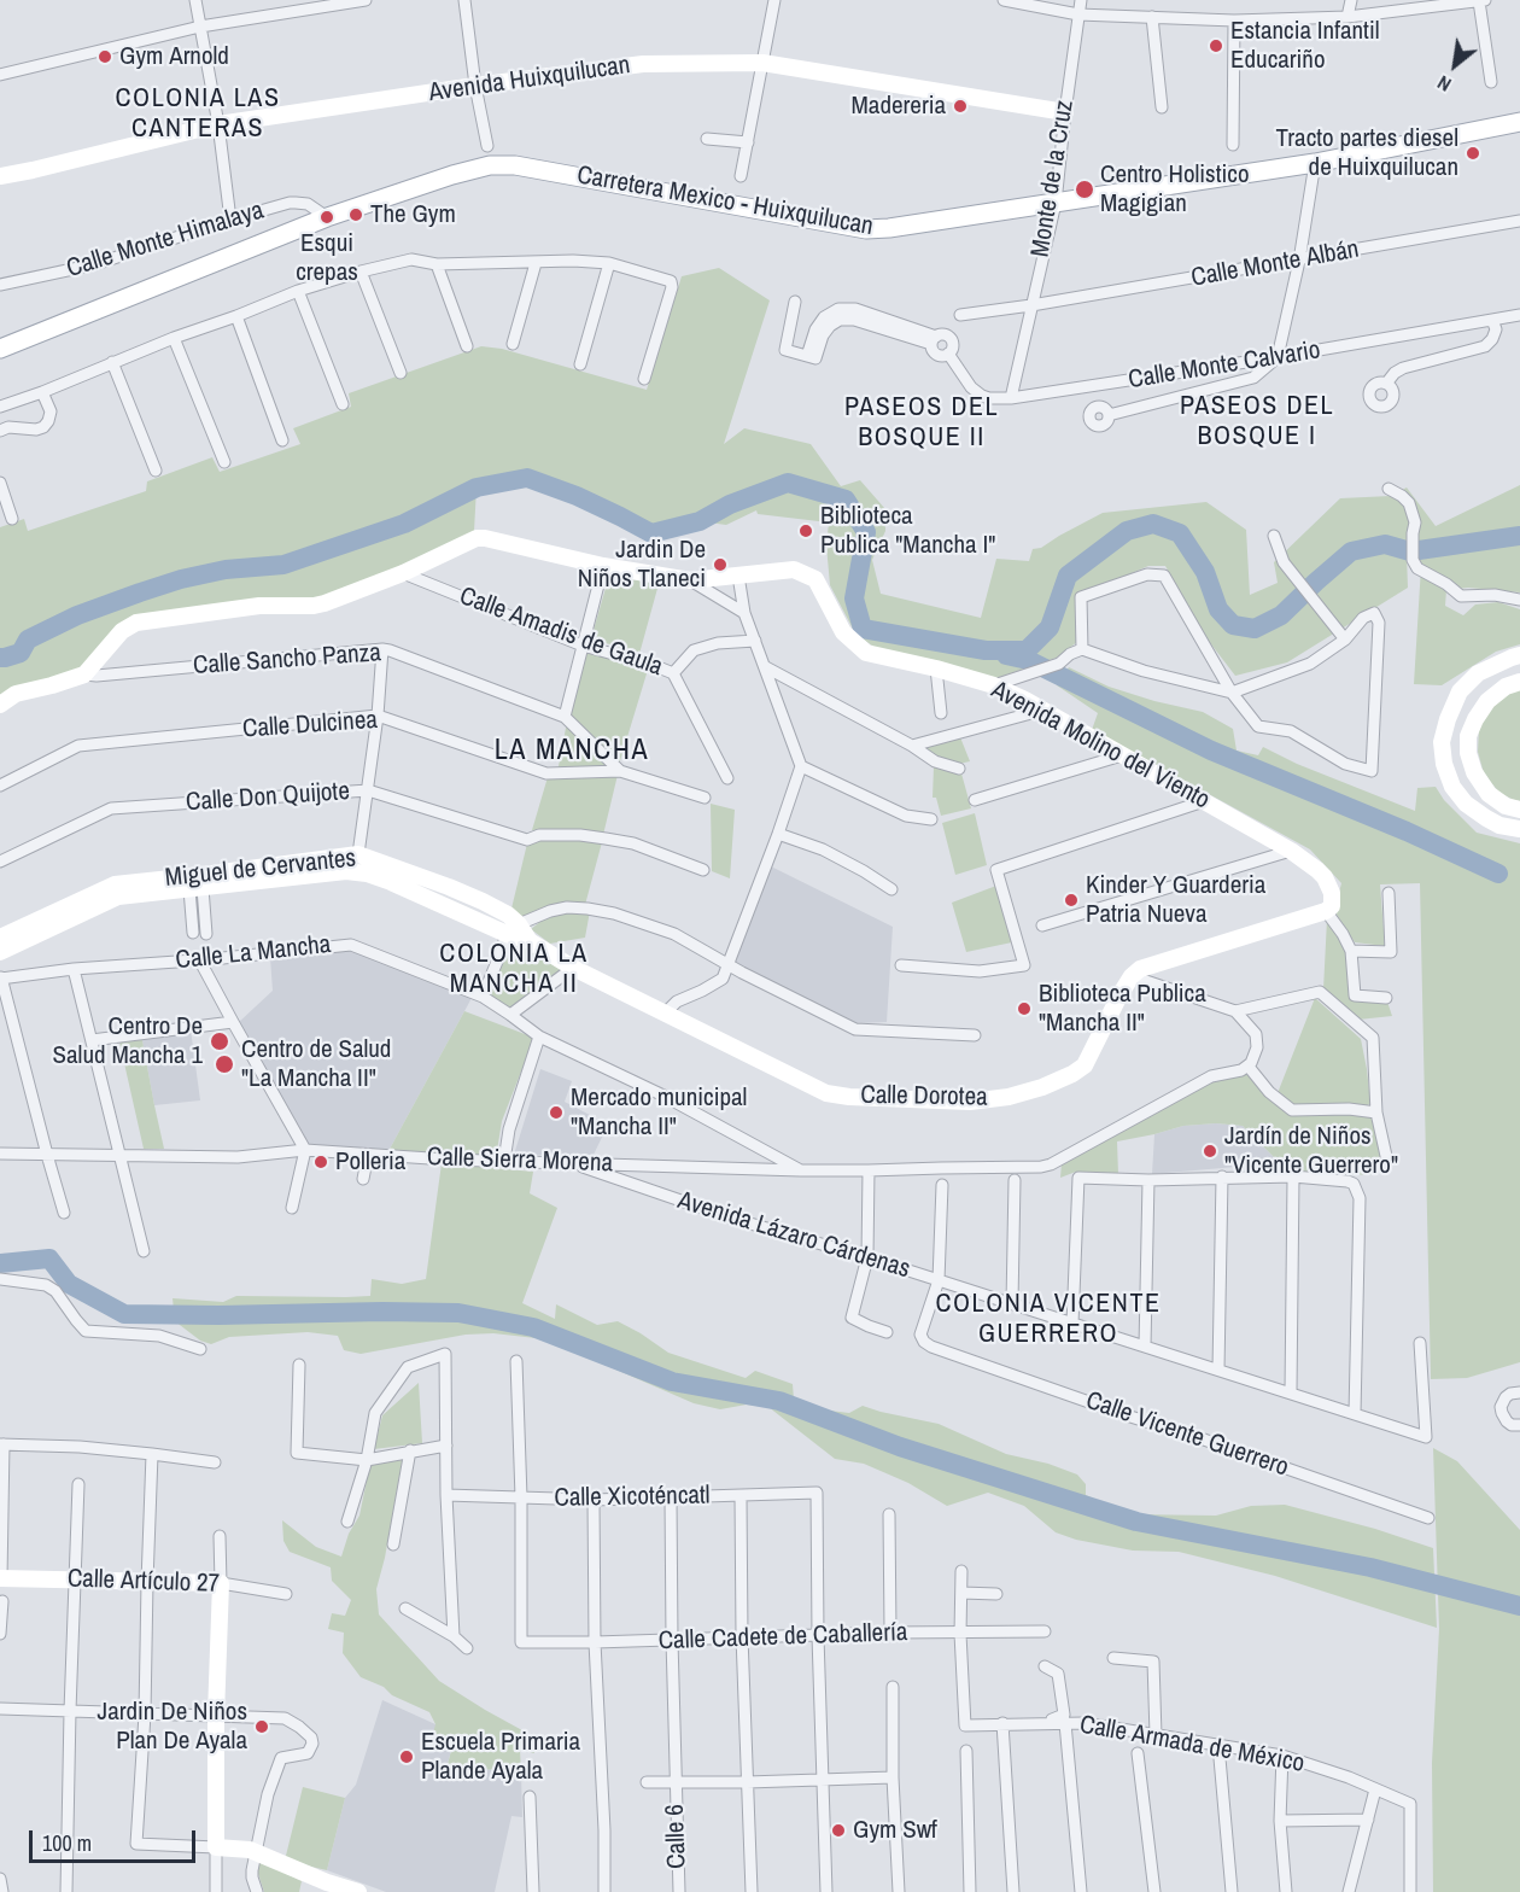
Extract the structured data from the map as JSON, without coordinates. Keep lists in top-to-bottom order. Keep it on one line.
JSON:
{"streets":{"main road":["Carretera Mexico - Huixquilucan"],"street":["Avenida Huixquilucan","Monte de la Cruz","Calle Monte Himalaya","Calle Monte Albán","Calle Monte Calvario","Calle Amadis de Gaula","Calle Sancho Panza","Calle Dulcinea","Avenida Molino del Viento","Calle Don Quijote","Miguel de Cervantes","Calle La Mancha","Calle Dorotea","Calle Sierra Morena","Avenida Lázaro Cárdenas","Calle Vicente Guerrero","Calle Xicoténcatl","Calle Artículo 27","Calle Cadete de Caballería","Calle Armada de México","Calle 6"]},"crossings":[["Avenida Huixquilucan","Monte de la Cruz"],["Monte de la Cruz","Carretera Mexico - Huixquilucan"],["Monte de la Cruz","Calle Monte Albán"],["Monte de la Cruz","Calle Monte Calvario"],["Carretera Mexico - Huixquilucan","Calle Monte Himalaya"],["Calle Amadis de Gaula","Avenida Molino del Viento"],["Calle Sancho Panza","Avenida Molino del Viento"],["Miguel de Cervantes","Calle Dorotea"],["Calle La Mancha","Calle Sierra Morena"],["Calle Sierra Morena","Avenida Lázaro Cárdenas"],["Avenida Lázaro Cárdenas","Calle Vicente Guerrero"],["Calle Xicoténcatl","Calle Cadete de Caballería"],["Calle Xicoténcatl","Calle 6"],["Calle Cadete de Caballería","Calle Armada de México"],["Calle Cadete de Caballería","Calle 6"]],"districts":["COLONIA LAS CANTERAS","PASEOS DEL BOSQUE I","PASEOS DEL BOSQUE II","LA MANCHA","COLONIA LA MANCHA II","COLONIA VICENTE GUERRERO"],"places":["Estancia Infantil Educariño","Gym Arnold","Madereria","Tracto partes diesel de Huixquilucan","Centro Holistico Magigian","The Gym","Esqui crepas","Biblioteca Publica \"Mancha I\"","Jardin De Niños Tlaneci","Kinder Y Guarderia Patria Nueva","Biblioteca Publica \"Mancha II\"","Centro De Salud Mancha 1","Centro de Salud \"La Mancha II\"","Mercado municipal \"Mancha II\"","Jardín de Niños \"Vicente Guerrero\"","Polleria","Jardin De Niños Plan De Ayala","Escuela Primaria Plande Ayala","Gym Swf"],"scale_bar":"100 m","north":"bottom left"}
